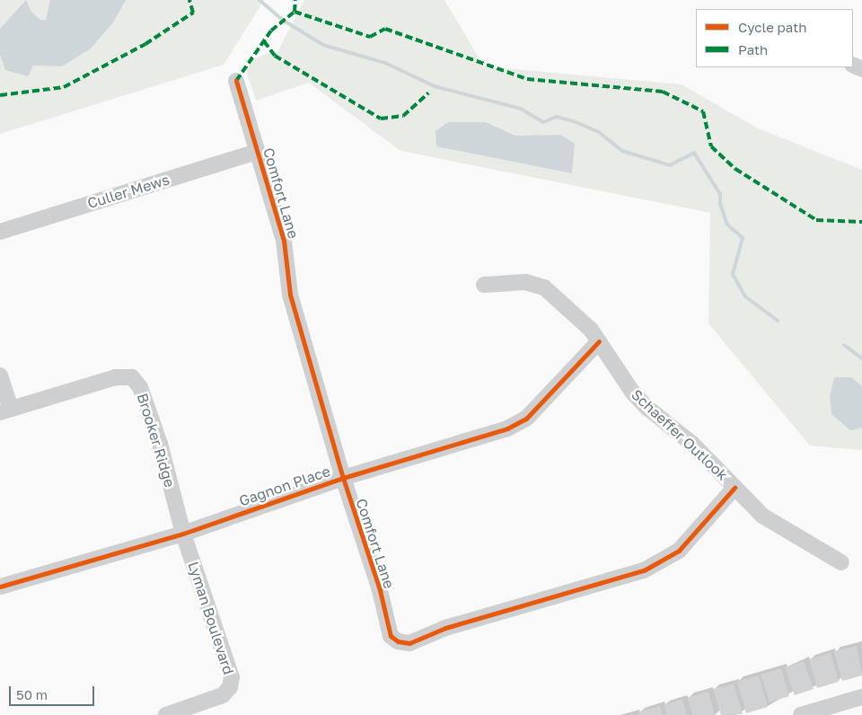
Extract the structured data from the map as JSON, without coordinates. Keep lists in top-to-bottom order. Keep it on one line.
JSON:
{"streets":{"street":["Culler Mews","Comfort Lane","Schaeffer Outlook","Brooker Ridge","Gagnon Place","Lyman Boulevard"]},"crossings":[["Culler Mews","Comfort Lane"],["Comfort Lane","Schaeffer Outlook"],["Comfort Lane","Gagnon Place"],["Schaeffer Outlook","Gagnon Place"],["Brooker Ridge","Gagnon Place"],["Brooker Ridge","Lyman Boulevard"],["Gagnon Place","Lyman Boulevard"]],"legend":["Cycle path","Path"],"scale_bar":"50 m"}
